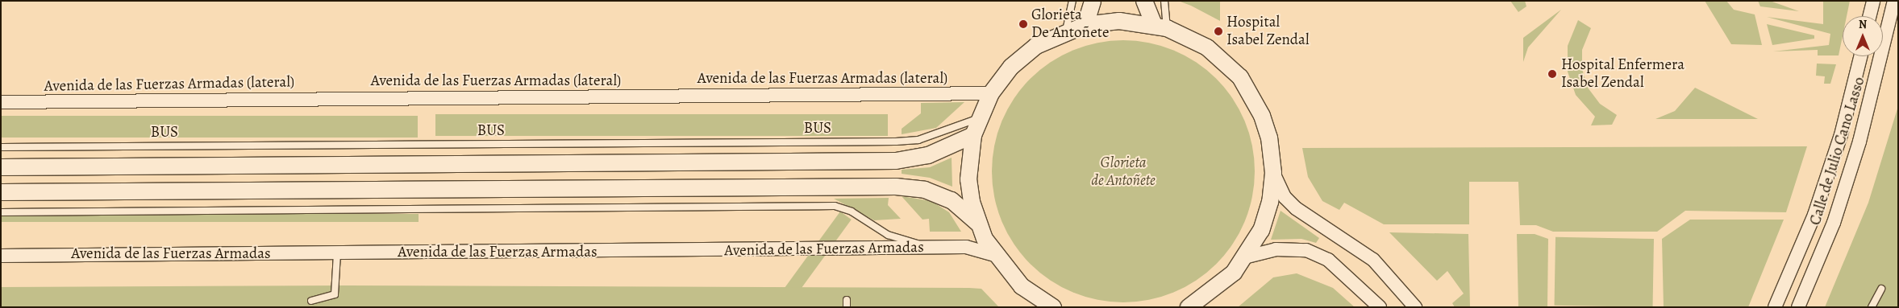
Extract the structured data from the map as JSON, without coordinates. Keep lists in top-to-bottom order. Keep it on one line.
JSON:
{"streets":{"street":["Avenida de las Fuerzas Armadas (lateral)","Calle de Julio Cano Lasso","Avenida de las Fuerzas Armadas"],"lane":["BUS"]},"parks":["Glorieta de Antoñete"],"places":["Glorieta De Antoñete","Hospital Isabel Zendal","Hospital Enfermera Isabel Zendal"],"north":"top"}
